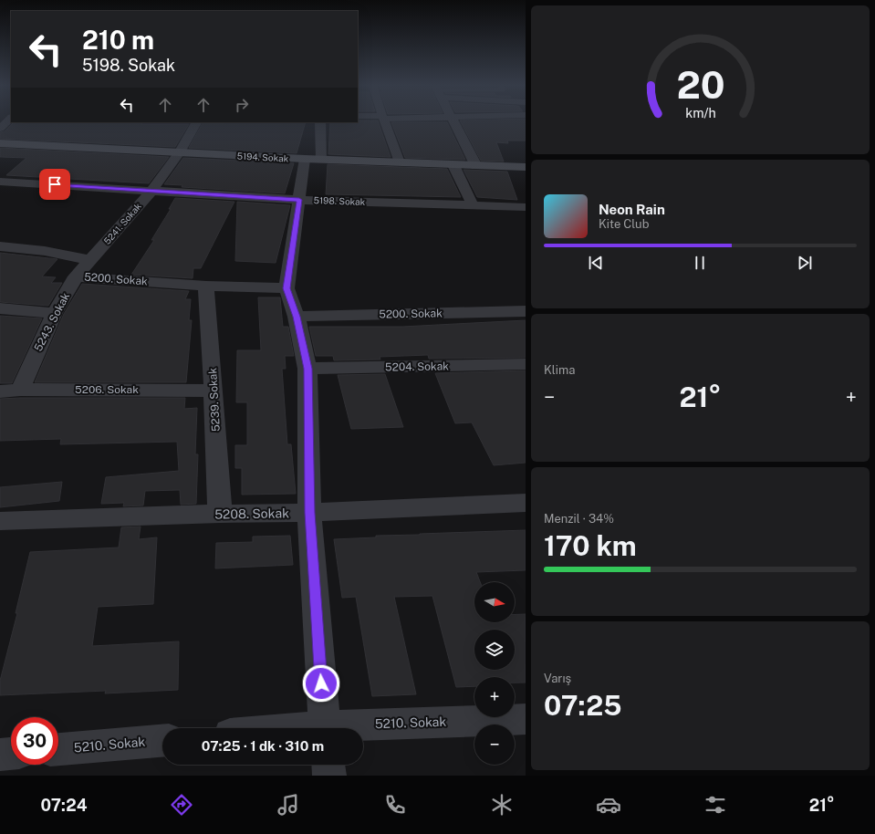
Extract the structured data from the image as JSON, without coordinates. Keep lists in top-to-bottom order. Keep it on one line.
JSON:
{"streets":{"street":["5194. Sokak","5198. Sokak","5241. Sokak","5200. Sokak","5243. Sokak","5204. Sokak","5206. Sokak","5239. Sokak","5208. Sokak","5210. Sokak"]},"crossings":[["5194. Sokak","5241. Sokak"],["5198. Sokak","5241. Sokak"],["5241. Sokak","5200. Sokak"],["5241. Sokak","5243. Sokak"],["5200. Sokak","5243. Sokak"],["5200. Sokak","5239. Sokak"],["5243. Sokak","5206. Sokak"],["5206. Sokak","5239. Sokak"],["5239. Sokak","5208. Sokak"]],"north":"right","page":{"turn":["210 m","5198. Sokak"],"song":["Neon Rain","Kite Club"],"tile":["Klima",["Menzil · 34%","170 km"],["Varış","07:25"]],"heat":["−","21°","+"],"map_buttons":["+","−"],"limit":"30","trip":"07:25 · 1 dk · 310 m","tabs":["07:24","21°"],"gauge":["20","km/h"]}}
